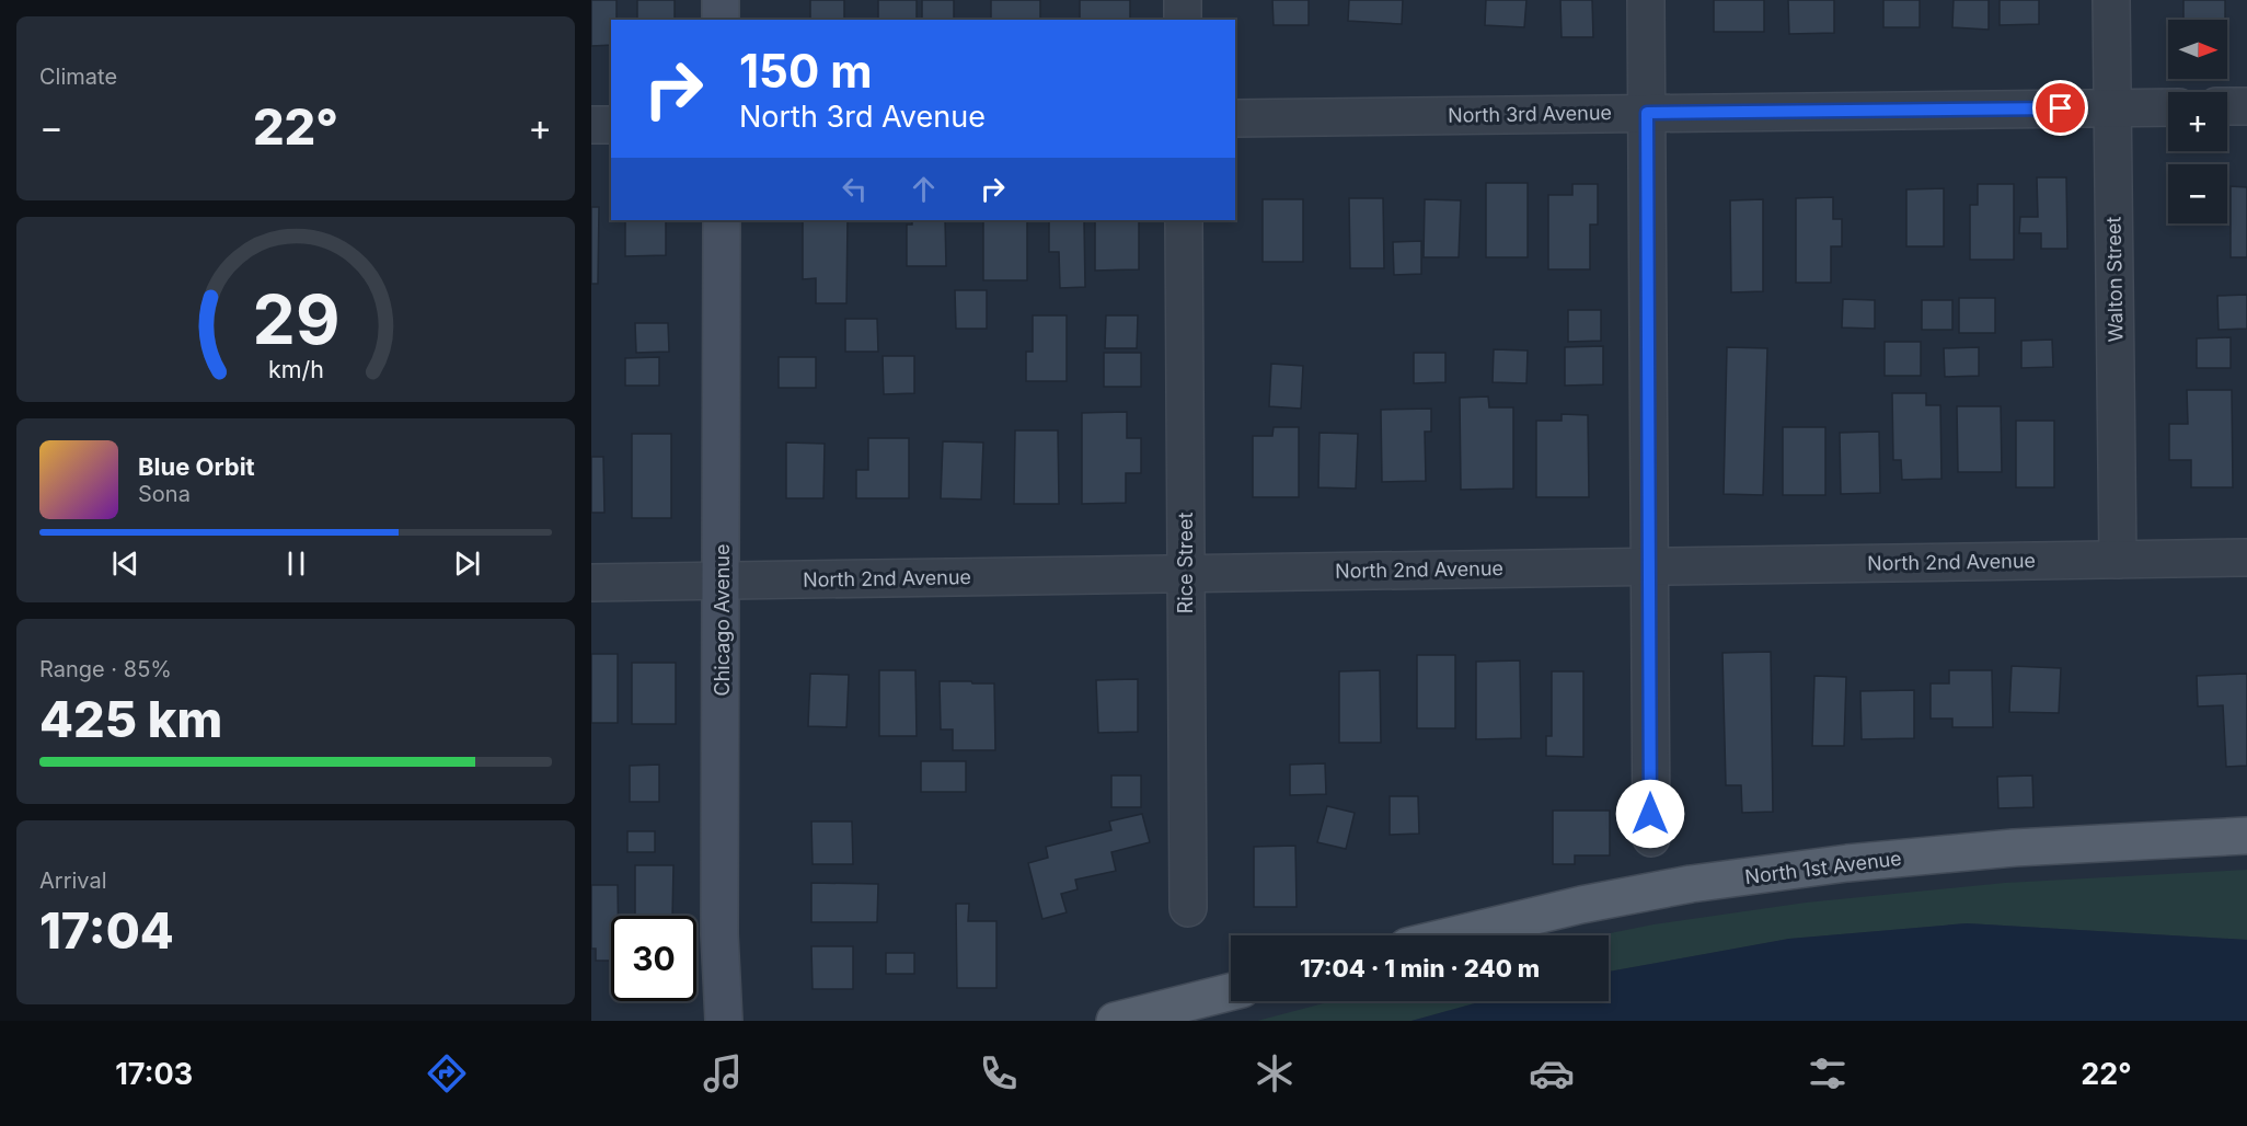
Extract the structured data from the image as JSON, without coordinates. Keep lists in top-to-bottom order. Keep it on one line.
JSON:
{"streets":{"main road":["Chicago Avenue","North 1st Avenue"],"street":["North 3rd Avenue","Walton Street","North 2nd Avenue","Rice Street"]},"crossings":[["North 3rd Avenue","Walton Street"],["Walton Street","North 2nd Avenue"],["North 2nd Avenue","Rice Street"],["North 2nd Avenue","Chicago Avenue"]],"north":"right","page":{"tile":["Climate",["Range · 85%","425 km"],["Arrival","17:04"]],"map_buttons":["+","−"],"turn":["150 m","North 3rd Avenue"],"heat":["−","22°","+"],"song":["Blue Orbit","Sona"],"limit":"30","trip":"17:04 · 1 min · 240 m","tabs":["17:03","22°"],"gauge":["29","km/h"]}}
